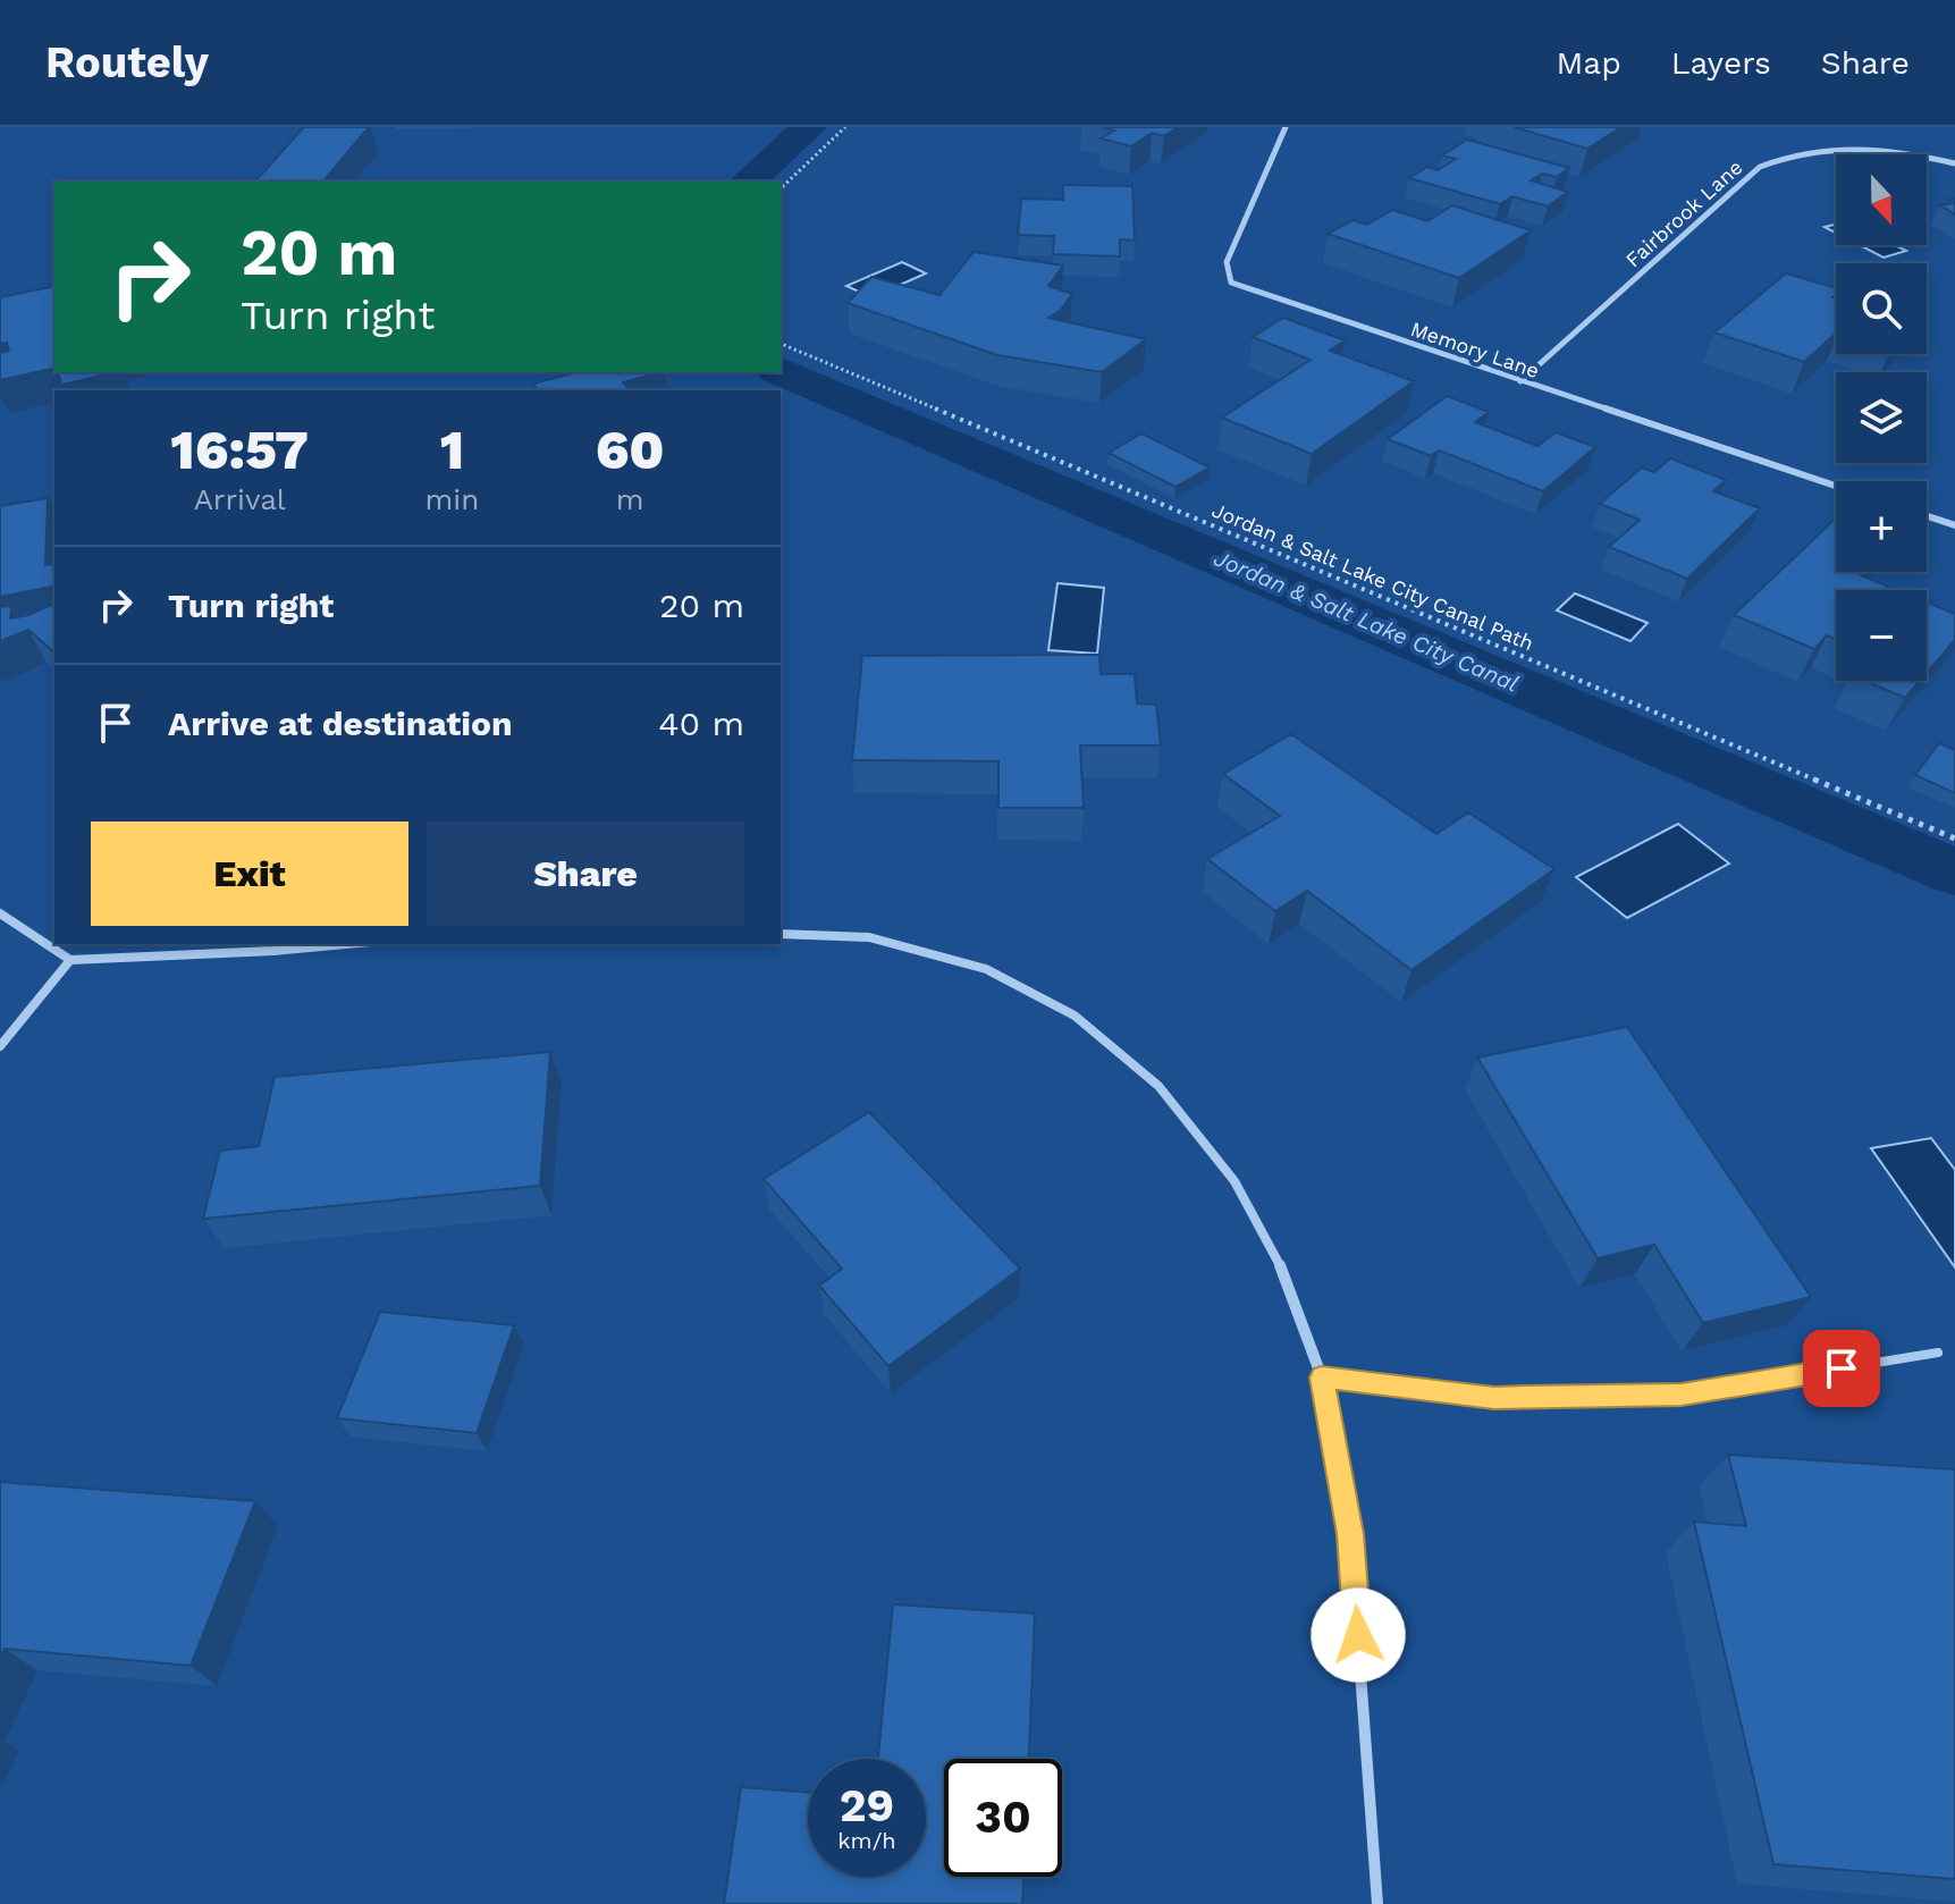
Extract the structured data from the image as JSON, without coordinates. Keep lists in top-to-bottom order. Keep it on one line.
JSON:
{"streets":{"street":["Fairbrook Lane","Memory Lane"],"path":["Jordan & Salt Lake City Canal Path"]},"crossings":[["Fairbrook Lane","Memory Lane"]],"water":["Jordan & Salt Lake City Canal"],"north":"bottom","page":{"header":"Routely","nav":["Map","Layers","Share"],"map_buttons":["+","−"],"turn":["20 m","Turn right"],"eta":["16:57","Arrival","1","min","60","m"],"list":[{"name":"Turn right","value":"20 m"},{"name":"Arrive at destination","value":"40 m"}],"buttons":["Exit","Share"],"speed":"29 km/h","limit":"30"}}
